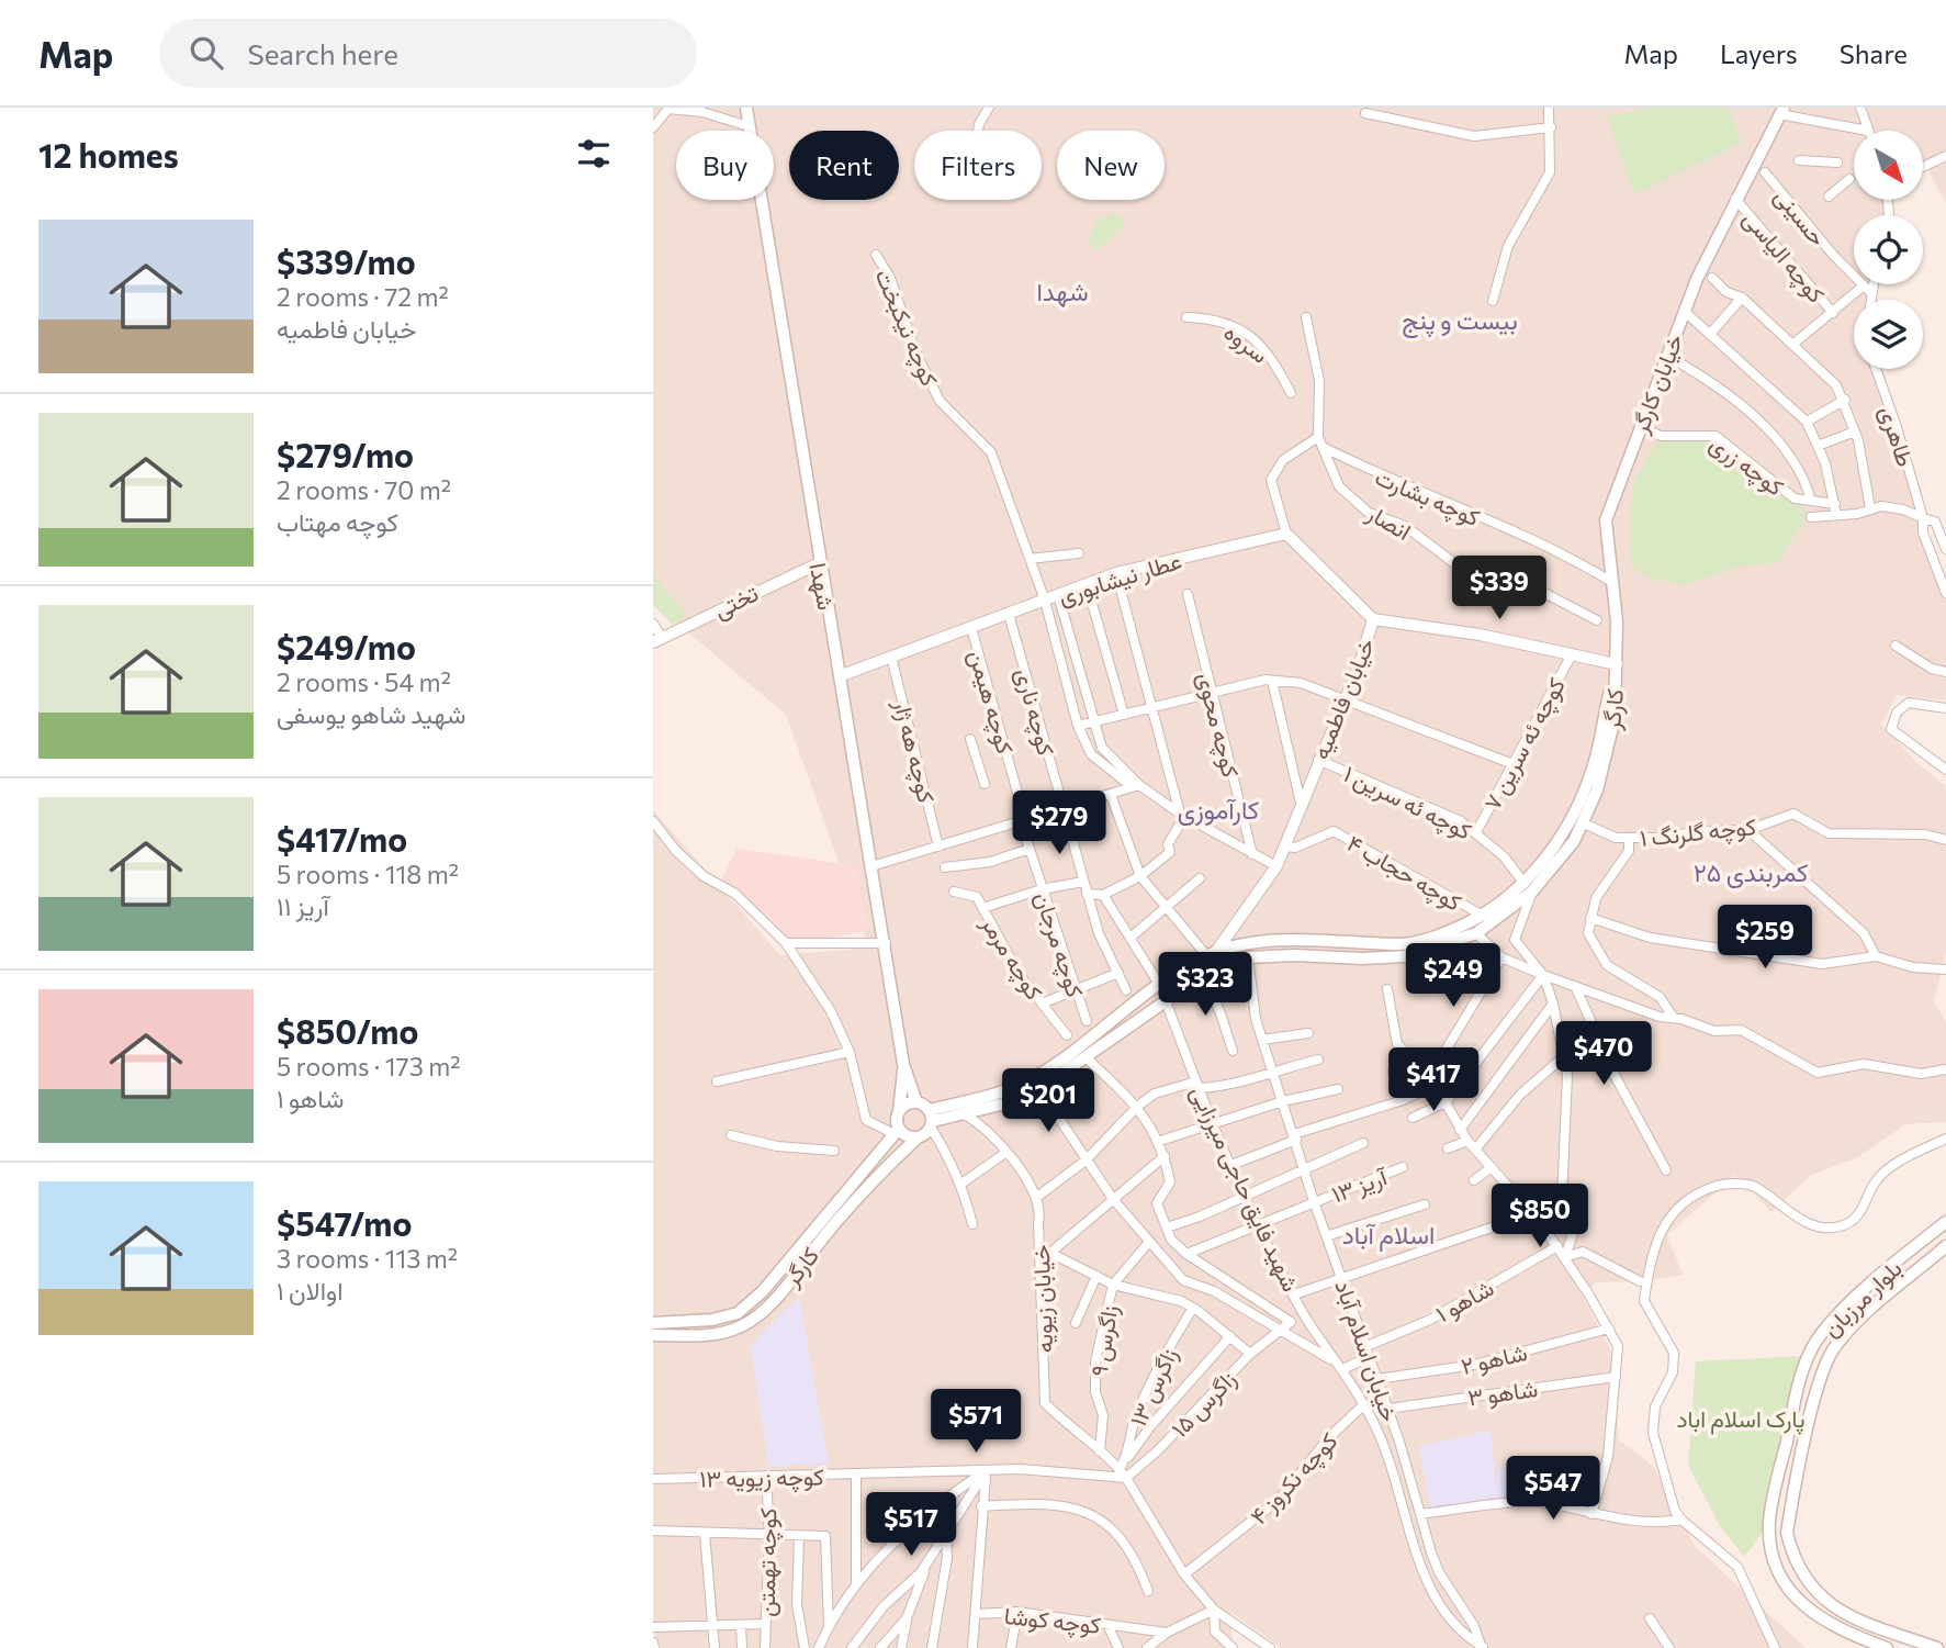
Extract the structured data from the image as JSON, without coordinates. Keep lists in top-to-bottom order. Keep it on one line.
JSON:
{"streets":{"main road":["خیابان کارگر","شهدا","کارگر","بلوار مرزبان"],"street":["حسینی","کوچه الیاسی","کوچه نیکبخت","سروه","طاهری","کوچه زری","کوچه بشارت","انصار","عطار نیشابوری","تختی","خیابان فاطمیه","کوچه هیمن","کوچه ناری","کوچه محوی","کوچه ئه سرین ۷","کوچه هه ژار","کوچه ئه سرین ۱","کوچه گلرنگ ۱","کوچه حجاب ۴","کوچه مرجان","کوچه مرمر","آریز ۱۳","شهید فایق حاجی میرزایی","خیابان زیویه","شاهو ۱","زاگرس ۹","خیابان اسلام آباد","شاهو ۲","زاگرس ۱۳","شاهو ۳","زاگرس ۱۵","کوچه زیویه ۱۳","کوچه نکروز ۴","کوچه تهمتن","کوچه کوشا"]},"crossings":[["کوچه الیاسی","خیابان کارگر"],["کوچه نیکبخت","عطار نیشابوری"],["خیابان کارگر","کوچه زری"],["خیابان کارگر","کوچه بشارت"],["خیابان کارگر","خیابان فاطمیه"],["خیابان کارگر","کارگر"],["کوچه بشارت","انصار"],["عطار نیشابوری","شهدا"],["عطار نیشابوری","کوچه هیمن"],["عطار نیشابوری","کوچه ناری"],["عطار نیشابوری","کوچه هه ژار"],["شهدا","تختی"],["خیابان فاطمیه","کارگر"],["خیابان فاطمیه","کوچه ئه سرین ۷"],["خیابان فاطمیه","کوچه ئه سرین ۱"],["خیابان فاطمیه","کوچه حجاب ۴"],["کوچه هیمن","کوچه مرجان"],["کارگر","کوچه ئه سرین ۱"],["کارگر","کوچه گلرنگ ۱"],["کارگر","کوچه حجاب ۴"],["کارگر","شهید فایق حاجی میرزایی"],["کارگر","خیابان اسلام آباد"],["کوچه ئه سرین ۷","کوچه ئه سرین ۱"],["آریز ۱۳","شهید فایق حاجی میرزایی"],["آریز ۱۳","خیابان اسلام آباد"],["شهید فایق حاجی میرزایی","خیابان اسلام آباد"],["خیابان زیویه","زاگرس ۹"],["خیابان زیویه","زاگرس ۱۳"],["خیابان زیویه","زاگرس ۱۵"],["خیابان زیویه","کوچه زیویه ۱۳"],["شاهو ۱","خیابان اسلام آباد"],["خیابان اسلام آباد","شاهو ۲"],["خیابان اسلام آباد","شاهو ۳"],["خیابان اسلام آباد","کوچه نکروز ۴"],["زاگرس ۱۵","کوچه زیویه ۱۳"],["کوچه زیویه ۱۳","کوچه تهمتن"]],"districts":["شهدا","بیست و پنج","کارآموزی","کمربندی ۲۵","اسلام آباد"],"parks":["پارک اسلام اباد"],"north":"bottom right","page":{"header":"Map","search":"Search here","nav":["Map","Layers","Share"],"heading":"12 homes","chip":["Buy","Rent","Filters","New"],"list":[{"name":"$339/mo","note":"2 rooms · 72 m² · خیابان فاطمیه"},{"name":"$279/mo","note":"2 rooms · 70 m² · کوچه مهتاب"},{"name":"$249/mo","note":"2 rooms · 54 m² · شهید شاهو یوسفی"},{"name":"$417/mo","note":"5 rooms · 118 m² · آریز ۱۱"},{"name":"$850/mo","note":"5 rooms · 173 m² · شاهو ۱"},{"name":"$547/mo","note":"3 rooms · 113 m² · اوالان ۱"}],"price":["$339","$279","$259","$249","$323","$470","$417","$201","$850","$571","$547","$517"]}}
